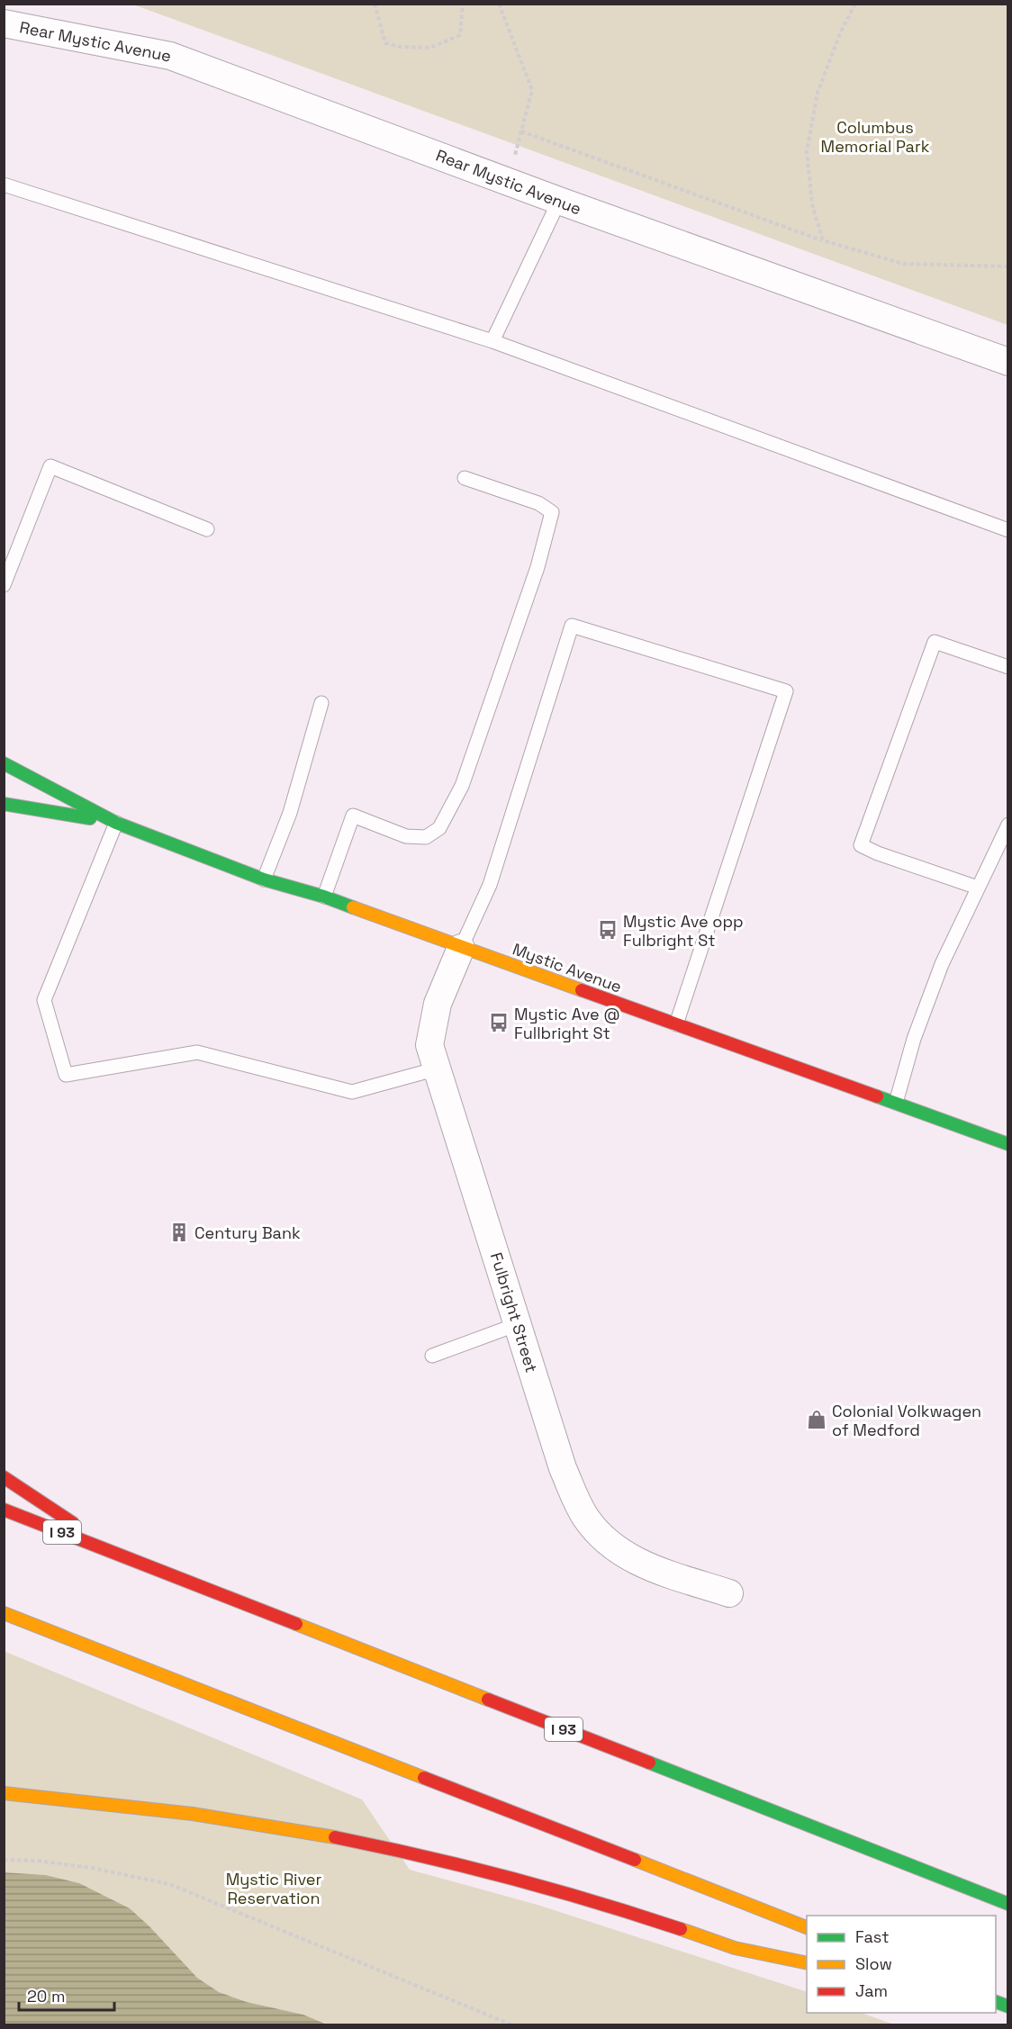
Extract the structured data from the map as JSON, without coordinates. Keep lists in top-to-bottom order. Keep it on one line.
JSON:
{"streets":{"main road":["Mystic Avenue","I 93"],"street":["Rear Mystic Avenue","Fulbright Street"]},"crossings":[["Mystic Avenue","Fulbright Street"]],"parks":["Columbus Memorial Park","Mystic River Reservation"],"places":{"bus stop":["Mystic Ave opp Fulbright St","Mystic Ave @ Fullbright St"],"building":["Century Bank"],"shop":["Colonial Volkwagen of Medford"]},"legend":["Fast","Slow","Jam"],"scale_bar":"20 m"}
